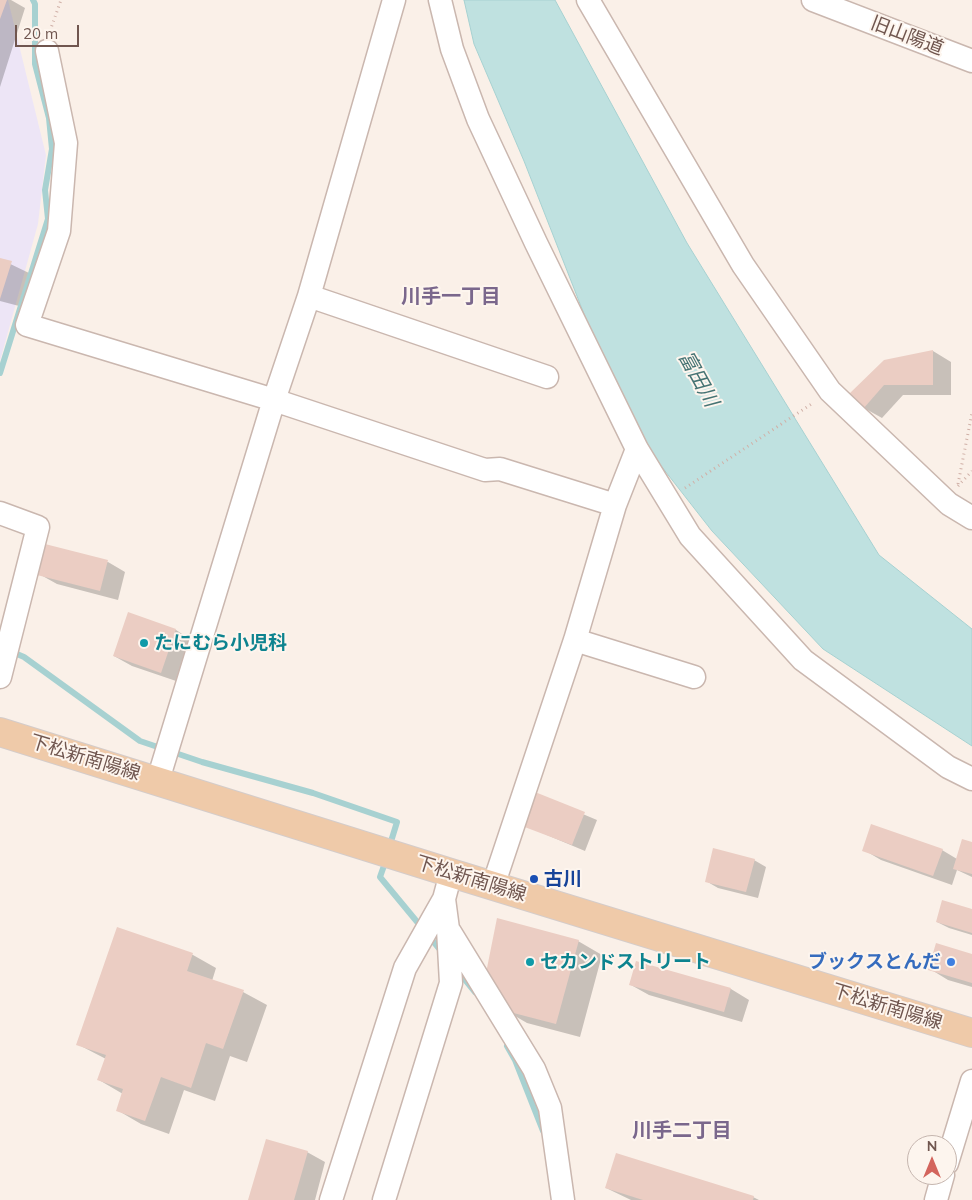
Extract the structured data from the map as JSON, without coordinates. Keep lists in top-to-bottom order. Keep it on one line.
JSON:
{"streets":{"main road":["下松新南陽線"],"street":["旧山陽道"]},"districts":["川手一丁目","川手二丁目"],"water":["富田川"],"places":["たにむら小児科","古川","セカンドストリート","ブックスとんだ"],"scale_bar":"20 m","north":"top"}
